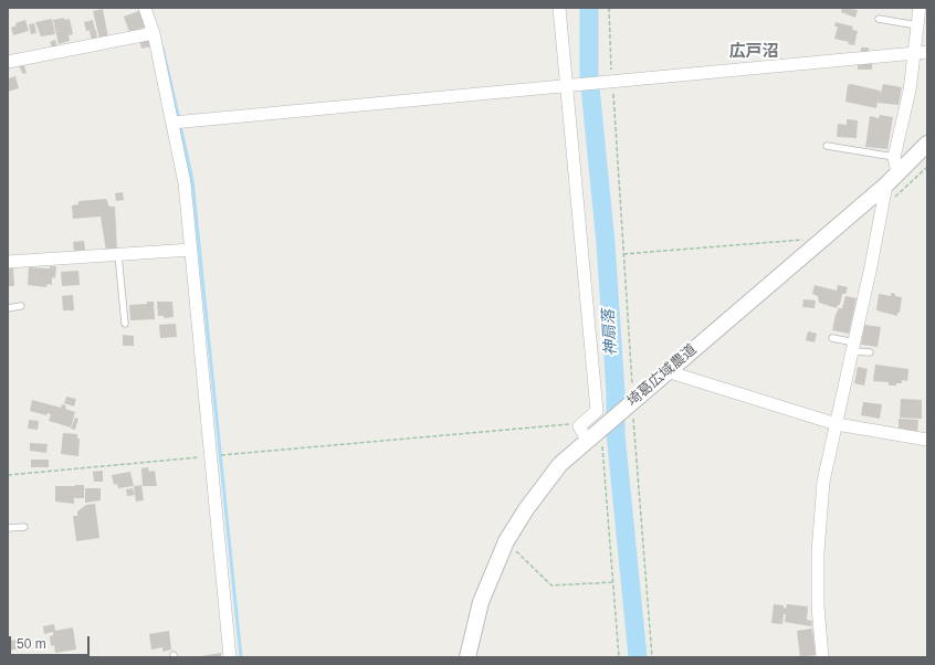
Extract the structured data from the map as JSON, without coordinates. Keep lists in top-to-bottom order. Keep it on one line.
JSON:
{"streets":{"street":["埼葛広域農道"]},"districts":["広戸沼"],"water":["神扇落"],"scale_bar":"50 m"}
